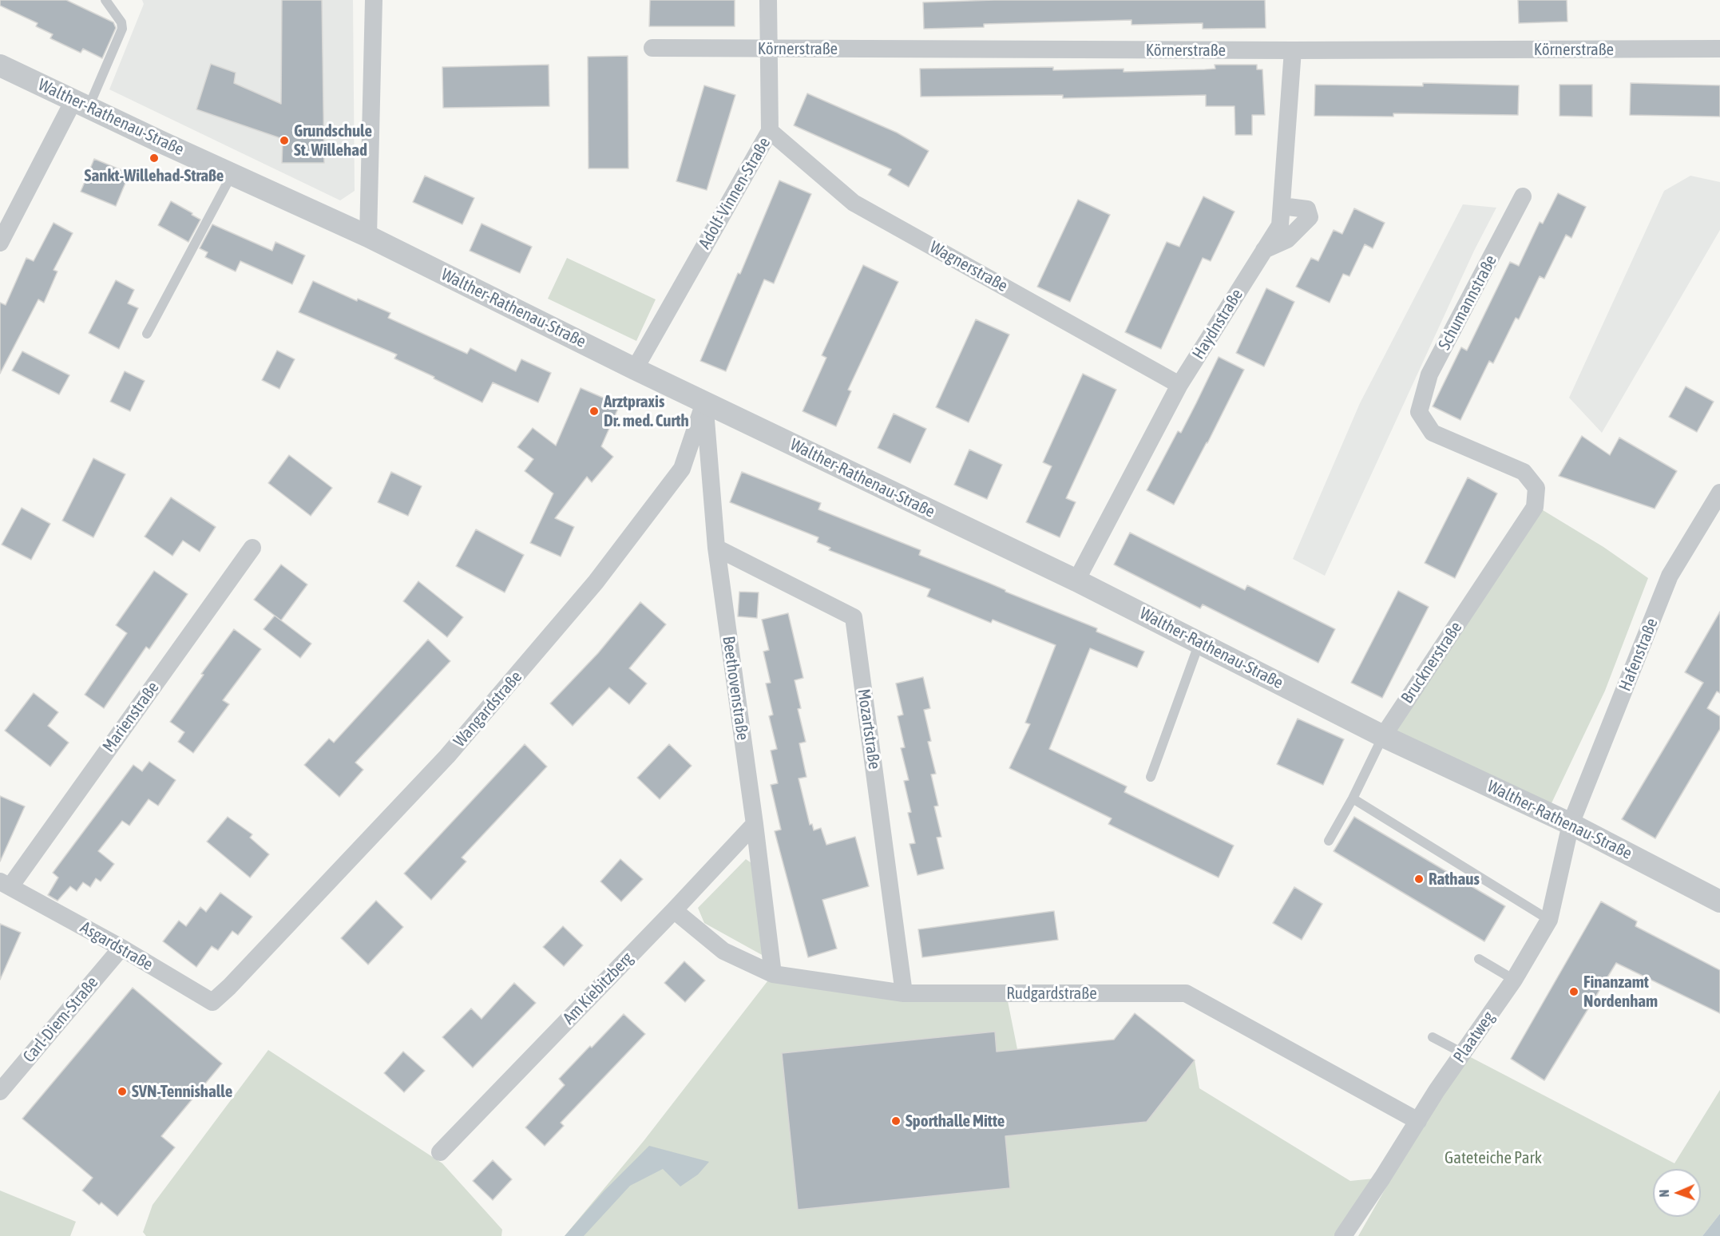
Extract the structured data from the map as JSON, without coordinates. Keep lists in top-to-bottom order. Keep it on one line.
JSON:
{"streets":{"street":["Körnerstraße","Walther-Rathenau-Straße","Adolf-Vinnen-Straße","Wagnerstraße","Schumannstraße","Haydnstraße","Hafenstraße","Brucknerstraße","Beethovenstraße","Wangardstraße","Marienstraße","Mozartstraße","Asgardstraße","Am Kiebitzberg","Rudgardstraße","Carl-Diem-Straße","Plaatweg"]},"crossings":[["Körnerstraße","Adolf-Vinnen-Straße"],["Körnerstraße","Haydnstraße"],["Walther-Rathenau-Straße","Adolf-Vinnen-Straße"],["Walther-Rathenau-Straße","Haydnstraße"],["Walther-Rathenau-Straße","Hafenstraße"],["Walther-Rathenau-Straße","Brucknerstraße"],["Walther-Rathenau-Straße","Beethovenstraße"],["Walther-Rathenau-Straße","Wangardstraße"],["Walther-Rathenau-Straße","Plaatweg"],["Adolf-Vinnen-Straße","Wagnerstraße"],["Wagnerstraße","Haydnstraße"],["Schumannstraße","Brucknerstraße"],["Hafenstraße","Plaatweg"],["Beethovenstraße","Wangardstraße"],["Beethovenstraße","Mozartstraße"],["Beethovenstraße","Am Kiebitzberg"],["Beethovenstraße","Rudgardstraße"],["Wangardstraße","Asgardstraße"],["Marienstraße","Asgardstraße"],["Mozartstraße","Rudgardstraße"],["Asgardstraße","Carl-Diem-Straße"],["Am Kiebitzberg","Rudgardstraße"],["Rudgardstraße","Plaatweg"]],"parks":["Gateteiche Park"],"places":["Grundschule St. Willehad","Sankt-Willehad-Straße","Arztpraxis Dr. med. Curth","Rathaus","Finanzamt Nordenham","SVN-Tennishalle","Sporthalle Mitte"],"north":"left"}
